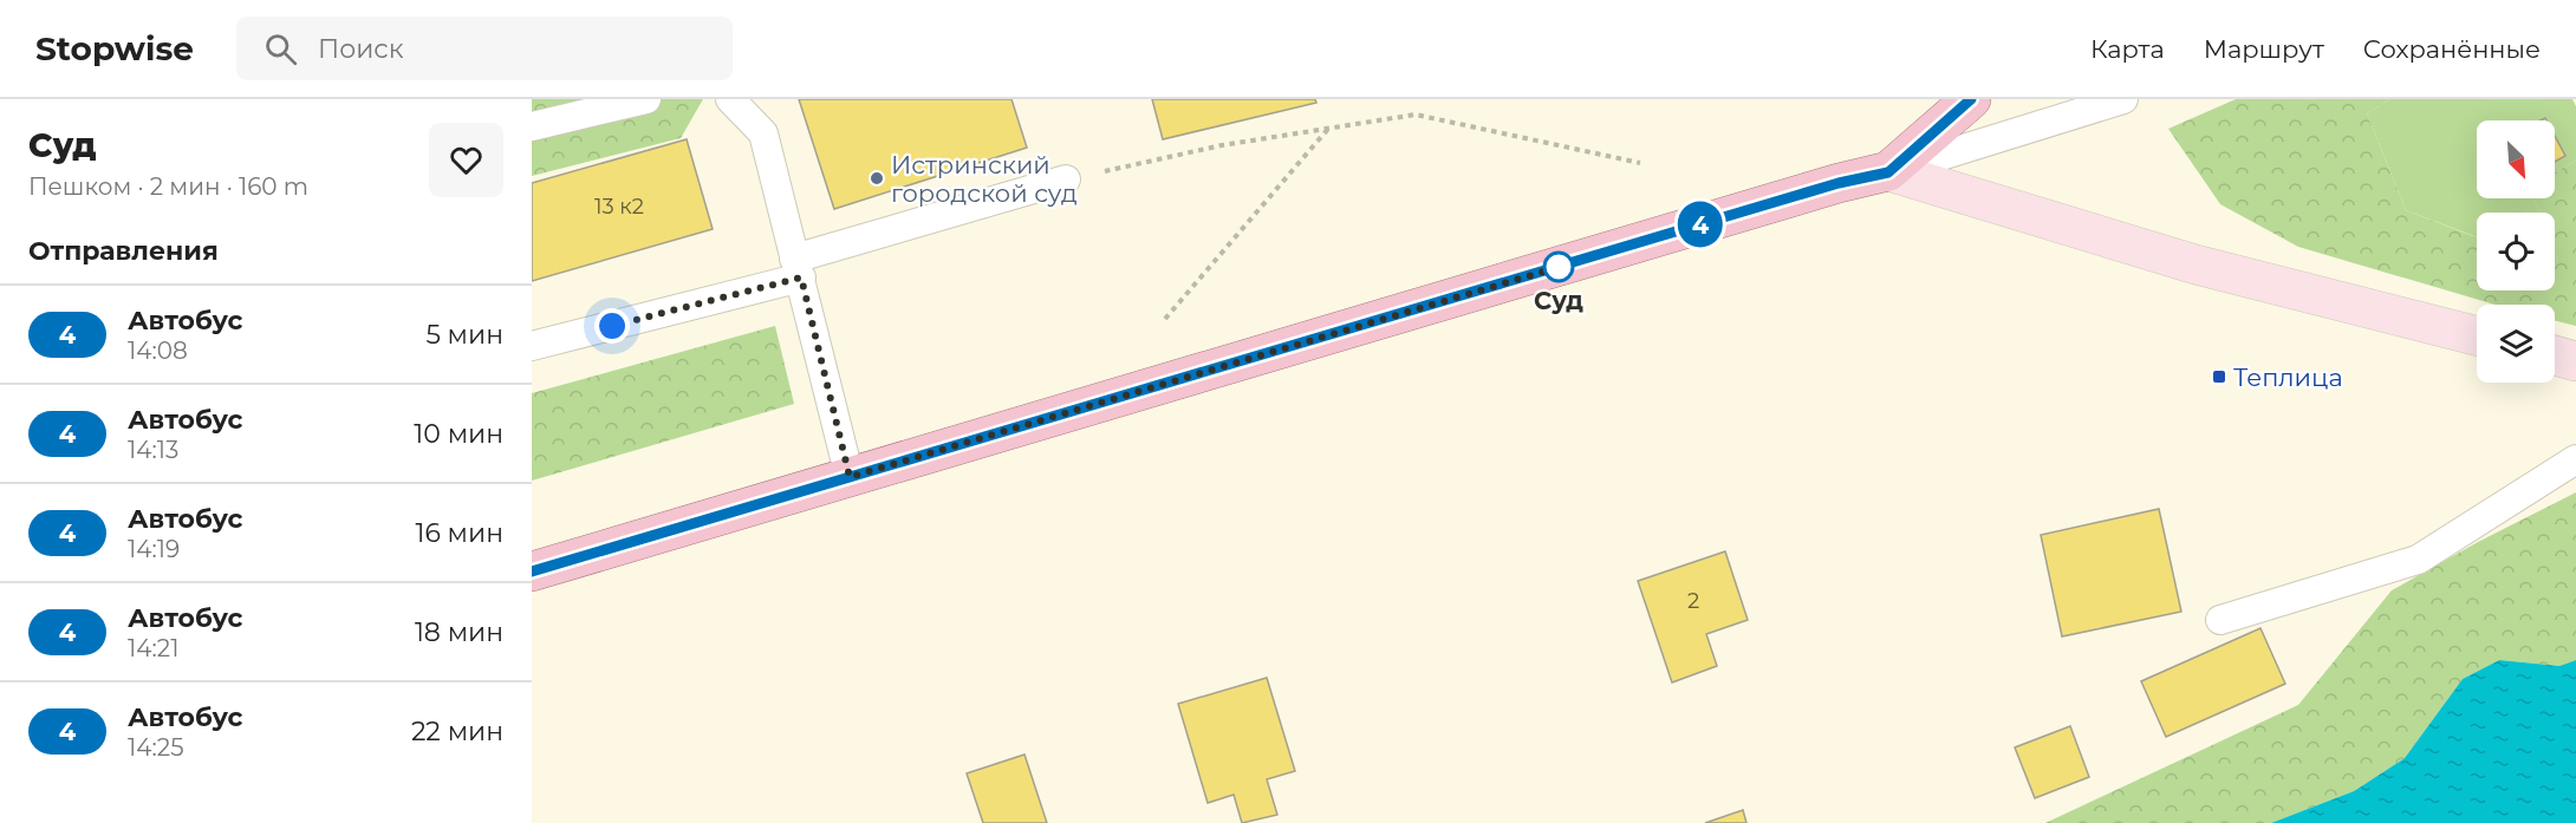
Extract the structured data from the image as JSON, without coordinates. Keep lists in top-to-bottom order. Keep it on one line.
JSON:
{"places":{"other":["Истринский городской суд","Суд"],"transit":["Теплица"]},"lines":["bus line 4"],"house_numbers":["13 к2","2"],"north":"bottom right","page":{"header":"Stopwise","search":"Поиск","nav":["Карта","Маршрут","Сохранённые"],"heading":[["Суд","Пешком · 2 мин · 160 m"],"Отправления"],"on_map":"4","list":[{"mark":"4","name":"Автобус","note":"14:08","value":"5 мин"},{"mark":"4","name":"Автобус","note":"14:13","value":"10 мин"},{"mark":"4","name":"Автобус","note":"14:19","value":"16 мин"},{"mark":"4","name":"Автобус","note":"14:21","value":"18 мин"},{"mark":"4","name":"Автобус","note":"14:25","value":"22 мин"}]}}
